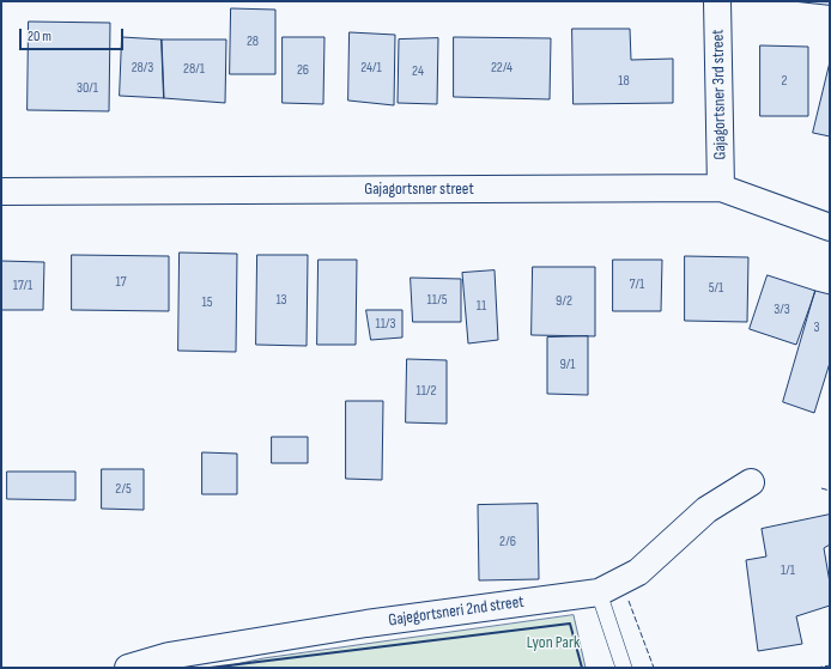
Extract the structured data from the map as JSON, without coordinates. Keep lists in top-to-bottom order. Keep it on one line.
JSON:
{"streets":{"street":["Gajagortsner 3rd street","Gajagortsner street","Gajegortsneri 2nd street"]},"crossings":[["Gajagortsner 3rd street","Gajagortsner street"]],"parks":["Lyon Park"],"house_numbers":["28","28/3","24/1","22/4","28/1","26","24","18","2","30/1","17","7/1","17/1","5/1","13","11/5","9/2","15","11","3/3","11/3","3","9/1","11/2","2/5","2/6","1/1"],"scale_bar":"20 m"}
